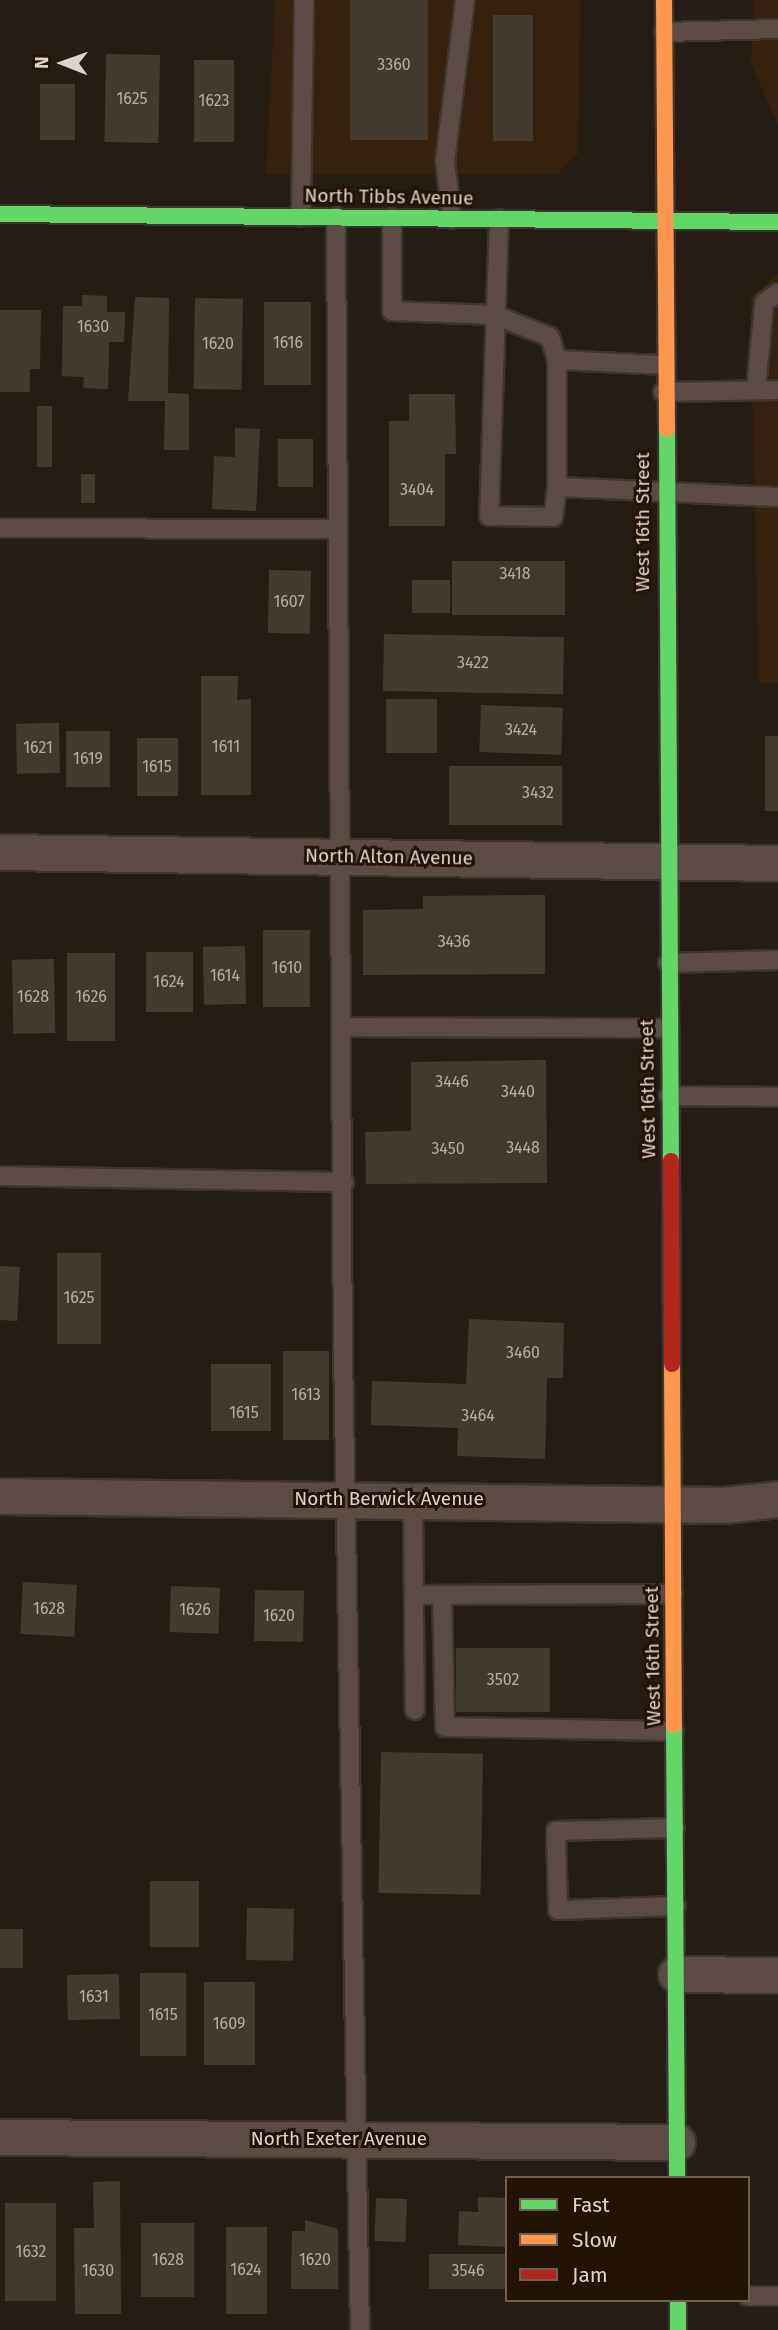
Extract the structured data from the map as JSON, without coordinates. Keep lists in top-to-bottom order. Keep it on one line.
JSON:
{"streets":{"main road":["North Tibbs Avenue","West 16th Street"],"street":["North Alton Avenue","North Berwick Avenue","North Exeter Avenue"]},"crossings":[["North Tibbs Avenue","West 16th Street"],["West 16th Street","North Alton Avenue"],["West 16th Street","North Berwick Avenue"],["West 16th Street","North Exeter Avenue"]],"house_numbers":["3360","1625","1623","1630","1616","1620","3404","3418","1607","3422","3424","1611","1621","1619","1615","3432","3436","1610","1614","1624","1628","1626","3446","3440","3448","3450","1625","3460","1613","1615","3464","1628","1626","1620","3502","1631","1615","1609","1632","1628","1620","1624","1630","3546"],"legend":["Fast","Slow","Jam"],"north":"left"}
